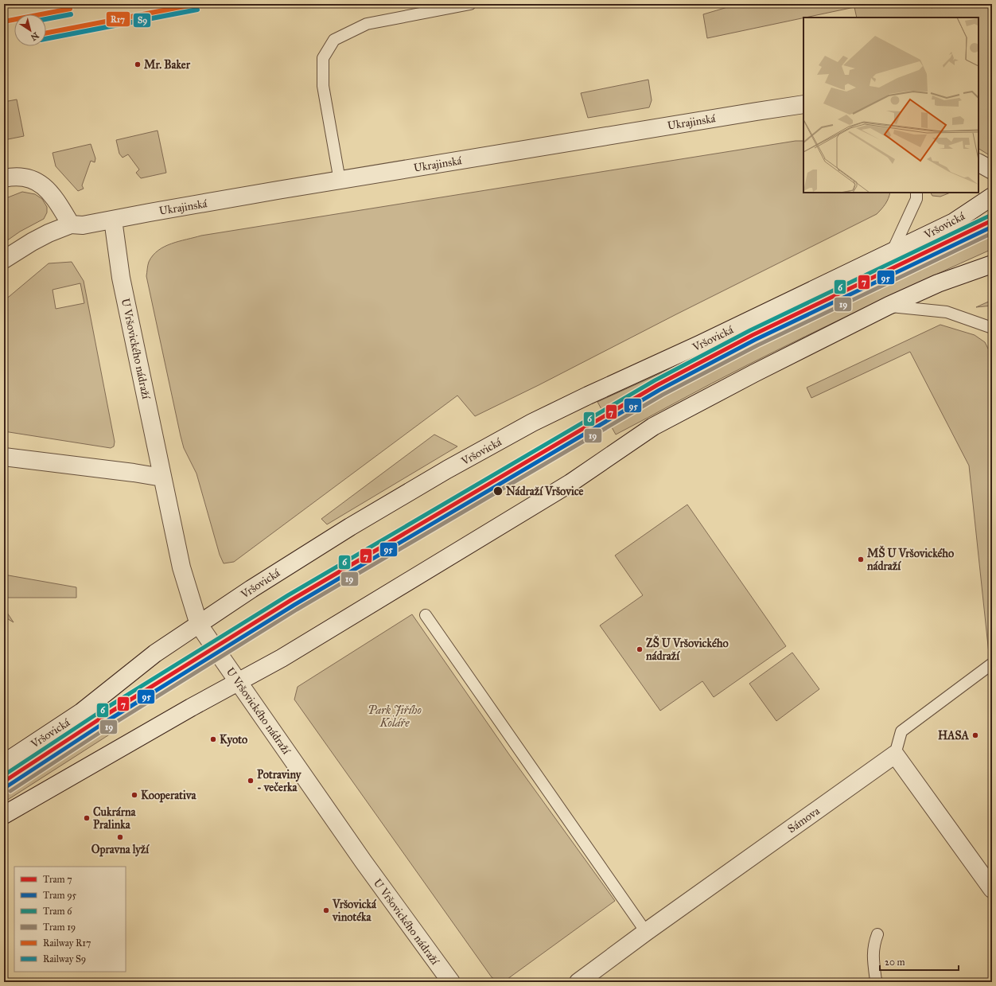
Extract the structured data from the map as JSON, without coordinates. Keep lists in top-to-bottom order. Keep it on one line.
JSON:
{"streets":{"street":["Ukrajinská","Vršovická","U Vršovického nádraží","Sámova"]},"crossings":[["Ukrajinská","U Vršovického nádraží"],["Vršovická","U Vršovického nádraží"]],"parks":["Park Jiřího Koláře"],"places":["Mr. Baker","Nádraží Vršovice","MŠ U Vršovického nádraží","ZŠ U Vršovického nádraží","HASA","Kyoto","Potraviny - večerka","Kooperativa","Cukrárna Pralinka","Opravna lyží","Vršovická vinotéka"],"lines":["rail line R17","rail line S9","tram line 6","tram line 7","tram line 95","tram line 19"],"legend":["Tram 7","Tram 95","Tram 6","Tram 19","Railway R17","Railway S9"],"scale_bar":"20 m","north":"bottom right"}
